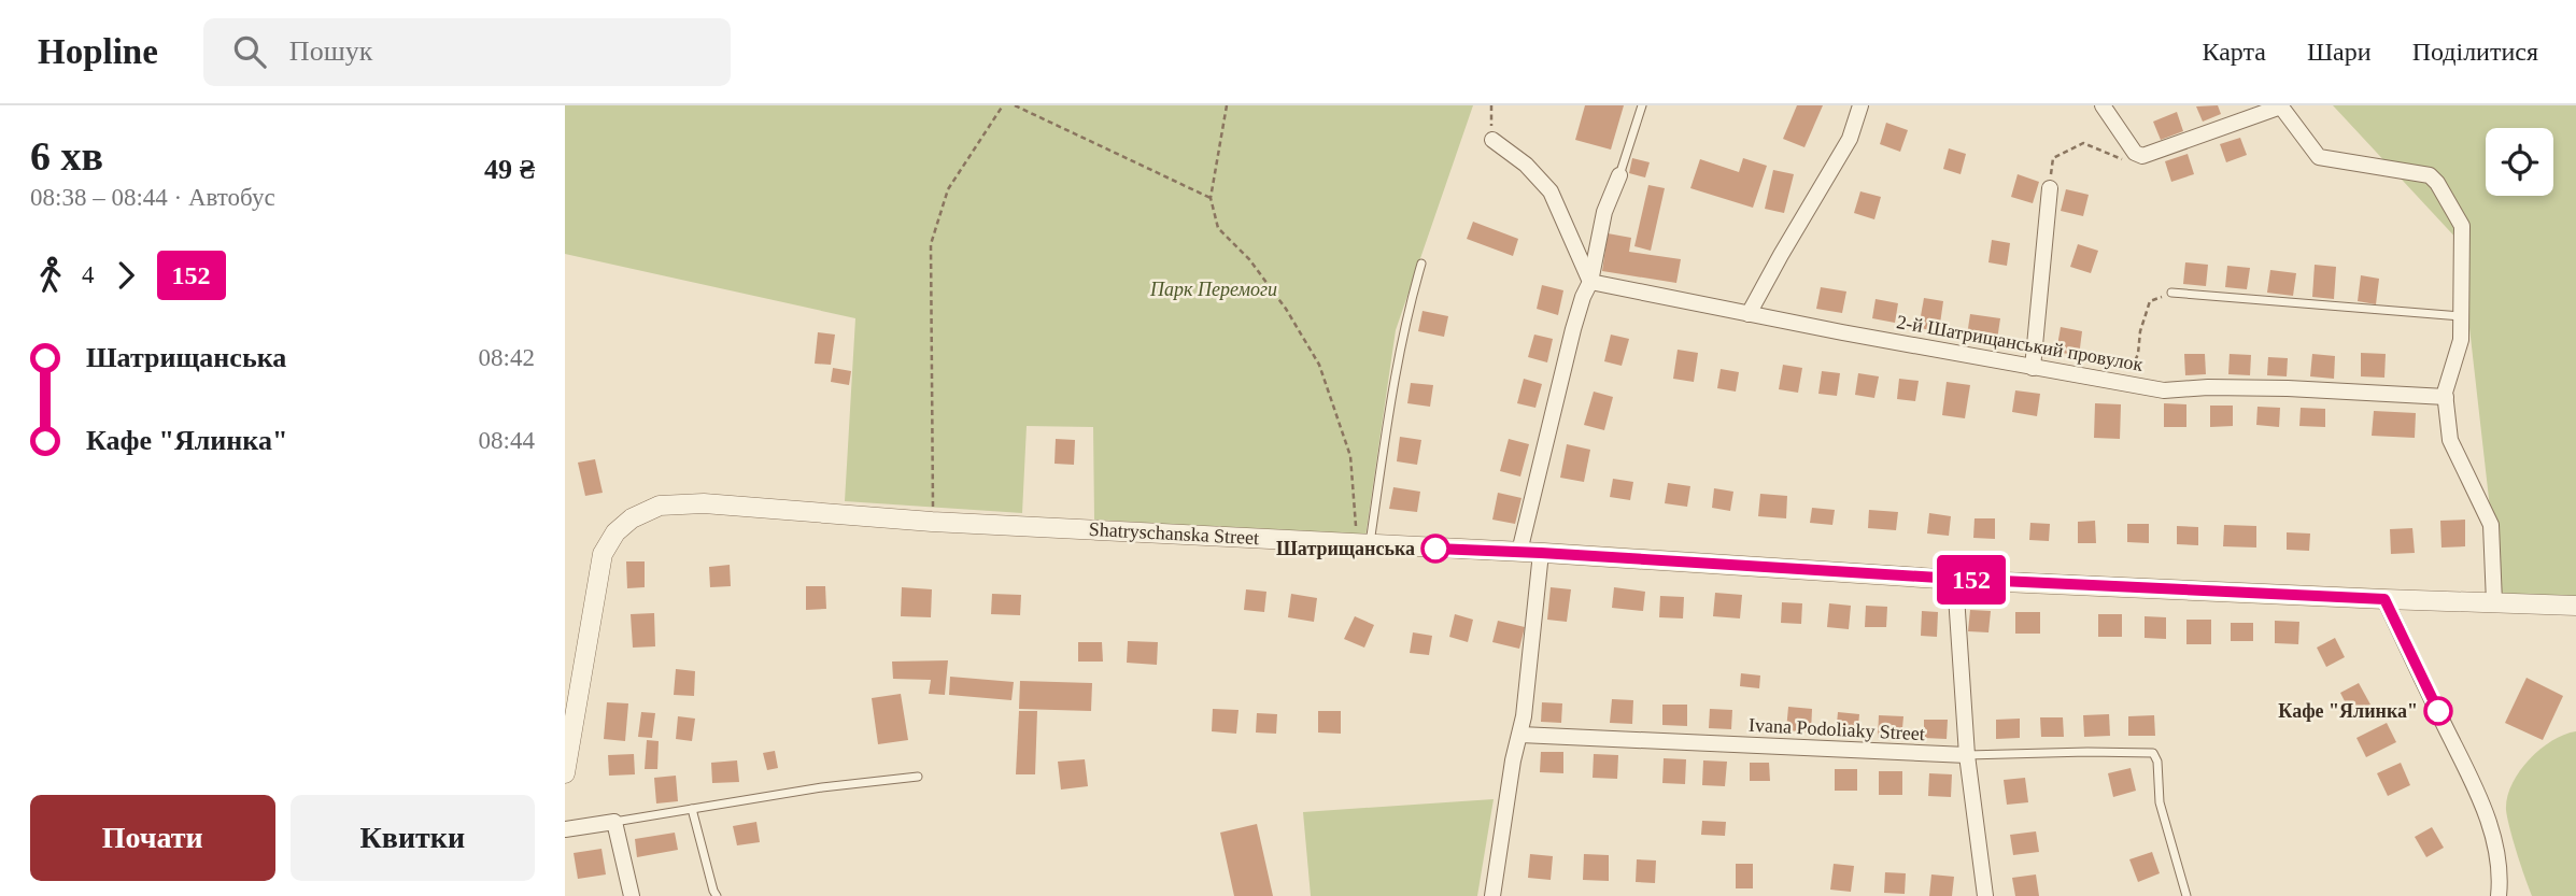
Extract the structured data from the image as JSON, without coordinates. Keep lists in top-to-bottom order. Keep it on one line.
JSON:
{"streets":{"street":["2-й Шатрищанський провулок","Shatryschanska Street","Ivana Podoliaky Street"]},"parks":["Парк Перемоги"],"places":["Шатрищанська","Кафе \"Ялинка\""],"lines":["bus line 152"],"page":{"header":"Hopline","search":"Пошук","nav":["Карта","Шари","Поділитися"],"heading":["6 хв","08:38 – 08:44 · Автобус","49 ₴"],"on_map":"152","legs":["4","152"],"list":[{"name":"Шатрищанська","value":"08:42"},{"name":"Кафе \"Ялинка\"","value":"08:44"}],"buttons":["Почати","Квитки"]}}
